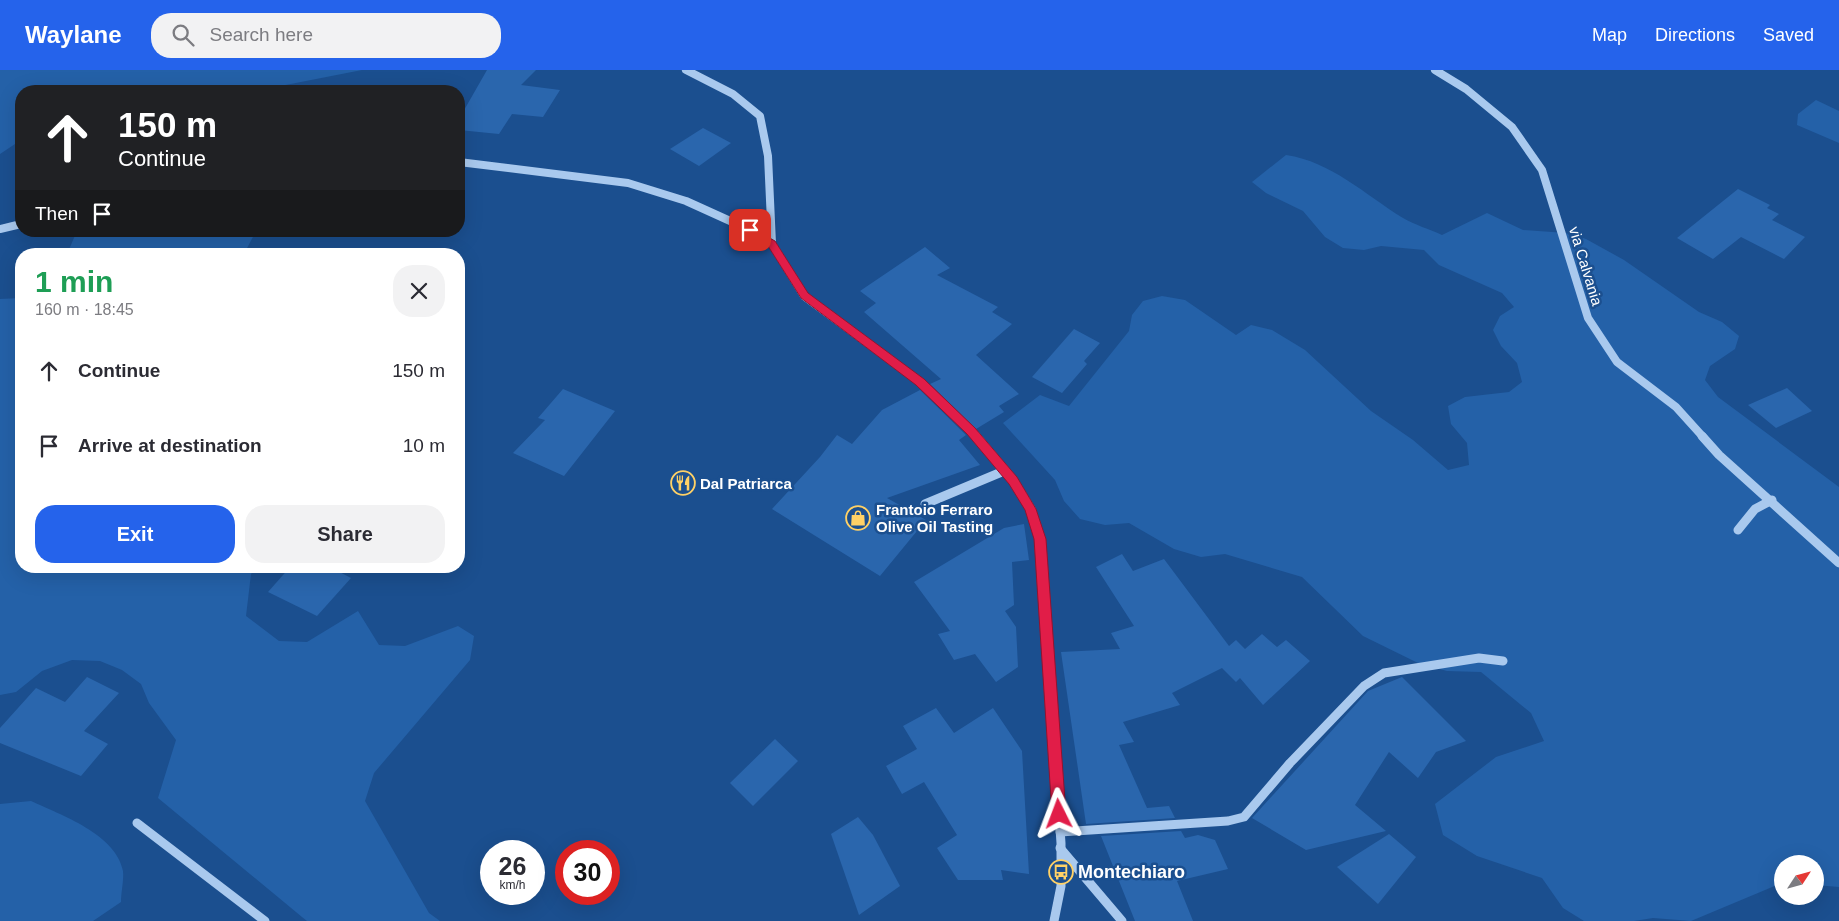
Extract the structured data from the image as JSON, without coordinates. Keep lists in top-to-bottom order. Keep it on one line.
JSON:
{"streets":{"street":["via Calvania"]},"places":{"restaurant":["Dal Patriarca"],"shop":["Frantoio Ferraro Olive Oil Tasting"],"bus stop":["Montechiaro"]},"north":"top right","page":{"header":"Waylane","search":"Search here","nav":["Map","Directions","Saved"],"turn":["150 m","Continue"],"then":"Then","heading":["1 min","160 m · 18:45"],"list":[{"name":"Continue","value":"150 m"},{"name":"Arrive at destination","value":"10 m"}],"buttons":["Exit","Share"],"speed":"26 km/h","limit":"30"}}
